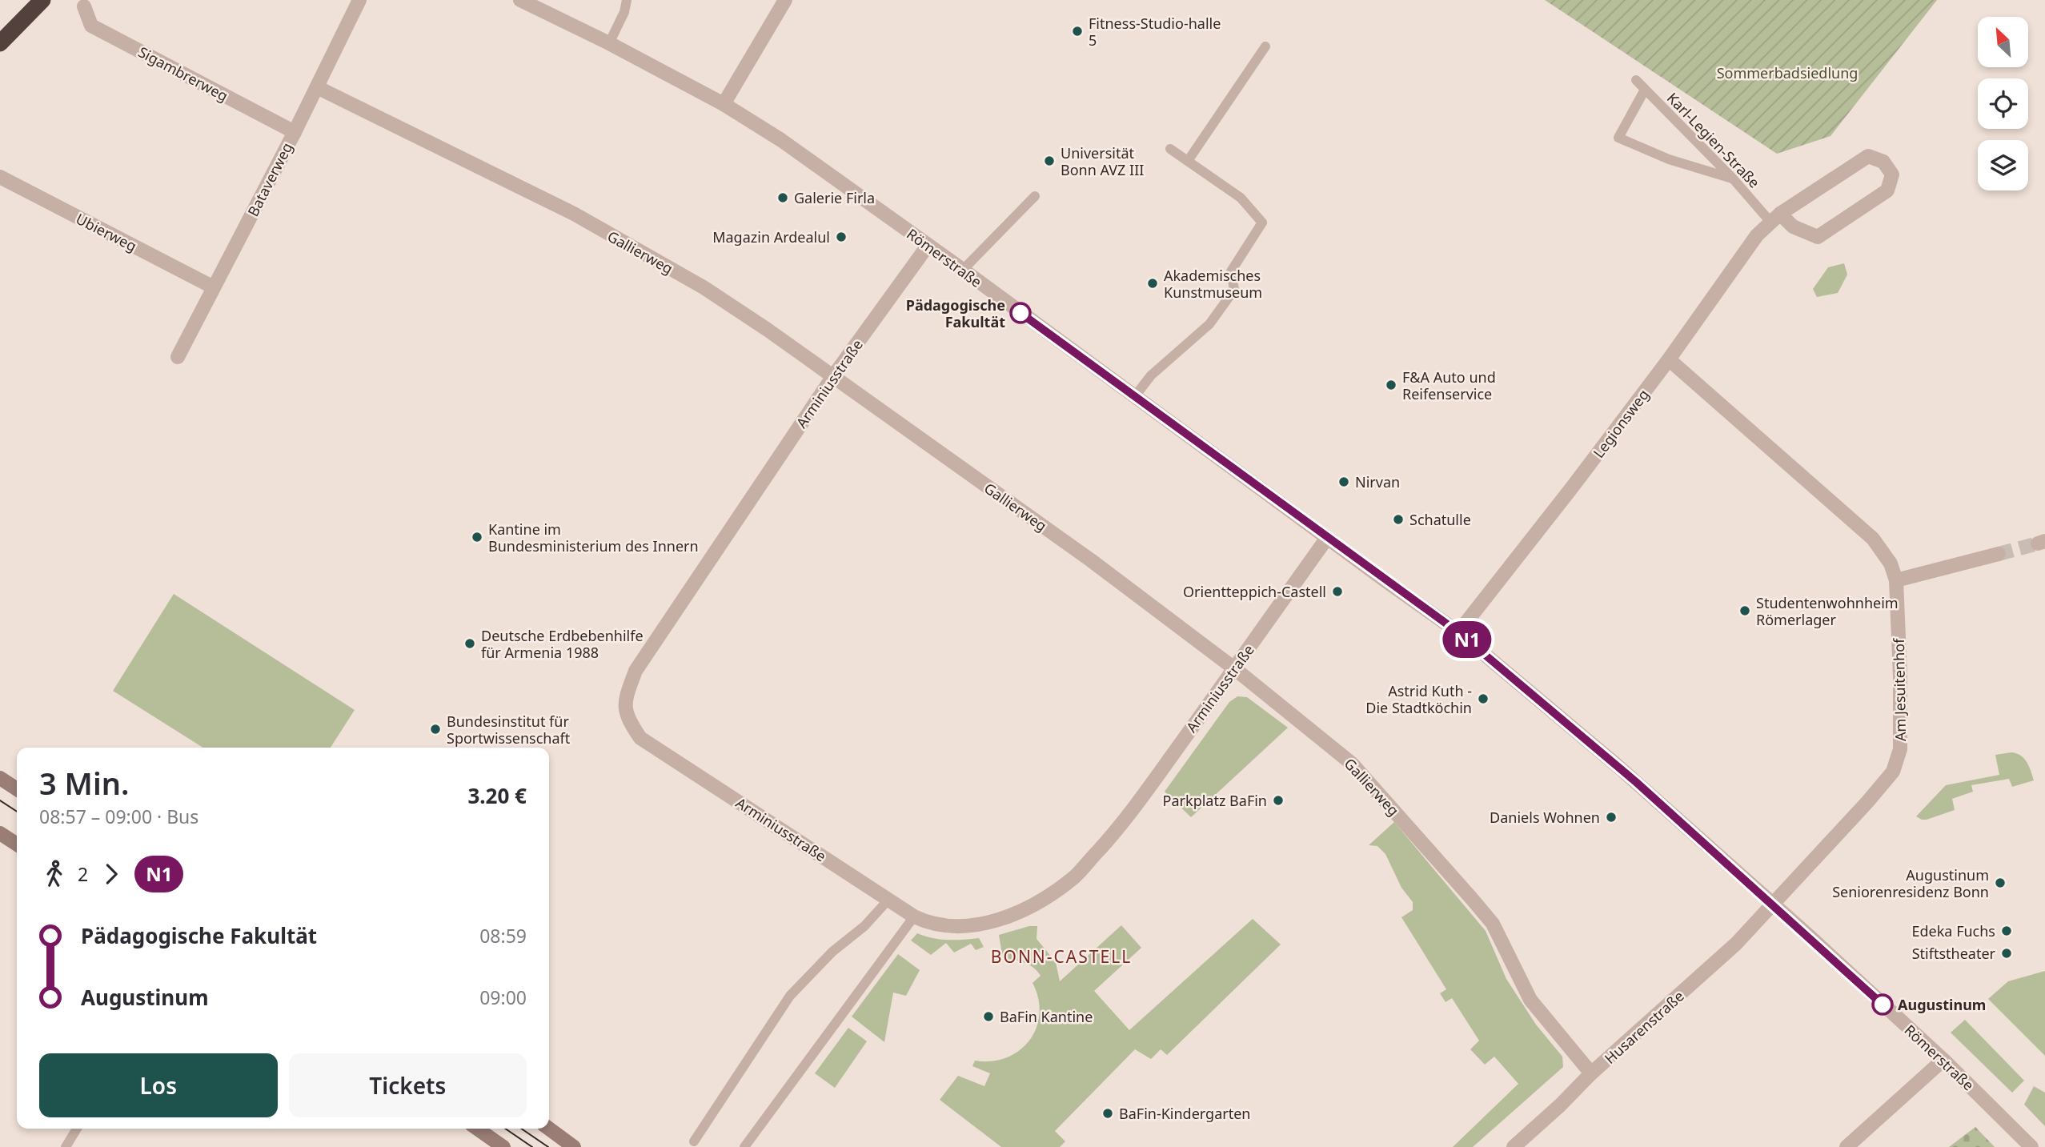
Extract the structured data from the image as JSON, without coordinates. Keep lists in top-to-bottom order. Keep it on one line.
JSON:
{"streets":{"street":["Sigambrerweg","Bataverweg","Ubierweg","Gallierweg","Römerstraße","Arminiusstraße","Legionsweg","Am Jesuitenhof","Husarenstraße"],"lane":["Karl-Legien-Straße"]},"crossings":[["Sigambrerweg","Bataverweg"],["Karl-Legien-Straße","Legionsweg"],["Bataverweg","Ubierweg"],["Bataverweg","Gallierweg"],["Gallierweg","Arminiusstraße"],["Gallierweg","Husarenstraße"],["Römerstraße","Arminiusstraße"],["Römerstraße","Legionsweg"],["Römerstraße","Am Jesuitenhof"],["Römerstraße","Husarenstraße"],["Legionsweg","Am Jesuitenhof"],["Am Jesuitenhof","Husarenstraße"]],"districts":["BONN-CASTELL"],"parks":["Sommerbadsiedlung"],"places":["Fitness-Studio-halle 5","Universität Bonn AVZ III","Galerie Firla","Magazin Ardealul","Akademisches Kunstmuseum","Pädagogische Fakultät","F&A Auto und Reifenservice","Nirvan","Schatulle","Kantine im Bundesministerium des Innern","Orientteppich-Castell","Studentenwohnheim Römerlager","Deutsche Erdbebenhilfe für Armenia 1988","Astrid Kuth - Die Stadtköchin","Bundesinstitut für Sportwissenschaft","Parkplatz BaFin","Daniels Wohnen","Augustinum Seniorenresidenz Bonn","Edeka Fuchs","Stiftstheater","Augustinum","BaFin Kantine","BaFin-Kindergarten"],"lines":["bus line N1"],"north":"top left","page":{"on_map":"N1","heading":["3 Min.","08:57 – 09:00 · Bus","3.20 €"],"legs":["2","N1"],"list":[{"name":"Pädagogische Fakultät","value":"08:59"},{"name":"Augustinum","value":"09:00"}],"buttons":["Los","Tickets"]}}
